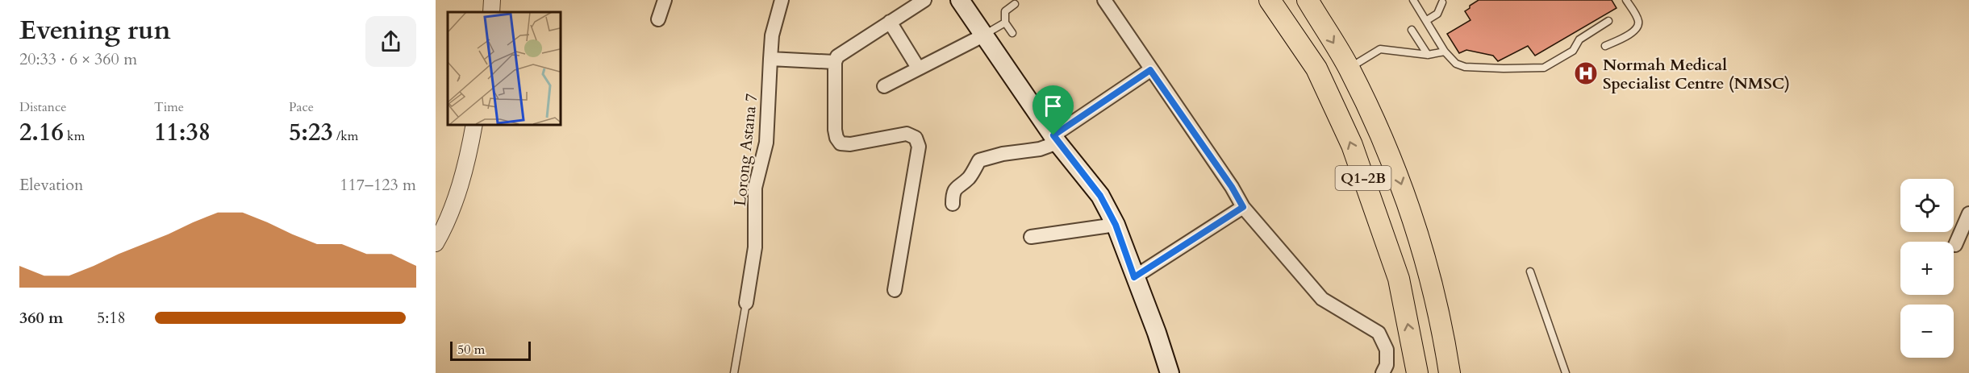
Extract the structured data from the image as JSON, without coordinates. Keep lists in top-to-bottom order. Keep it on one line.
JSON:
{"streets":{"main road":["Q1-2B"],"street":["Lorong Astana 7"]},"places":{"hospital":["Normah Medical Specialist Centre (NMSC)"]},"scale_bar":"50 m","page":{"heading":["Evening run","20:33 · 6 × 360 m"],"stats":[["Distance","2.16 km"],["Time","11:38"],["Pace","5:23 /km"]],"chart":["Elevation","117–123 m"],"map_buttons":["+","−"],"list":[{"name":"360 m","note":"5:18"}],"scale":"50 m"}}
